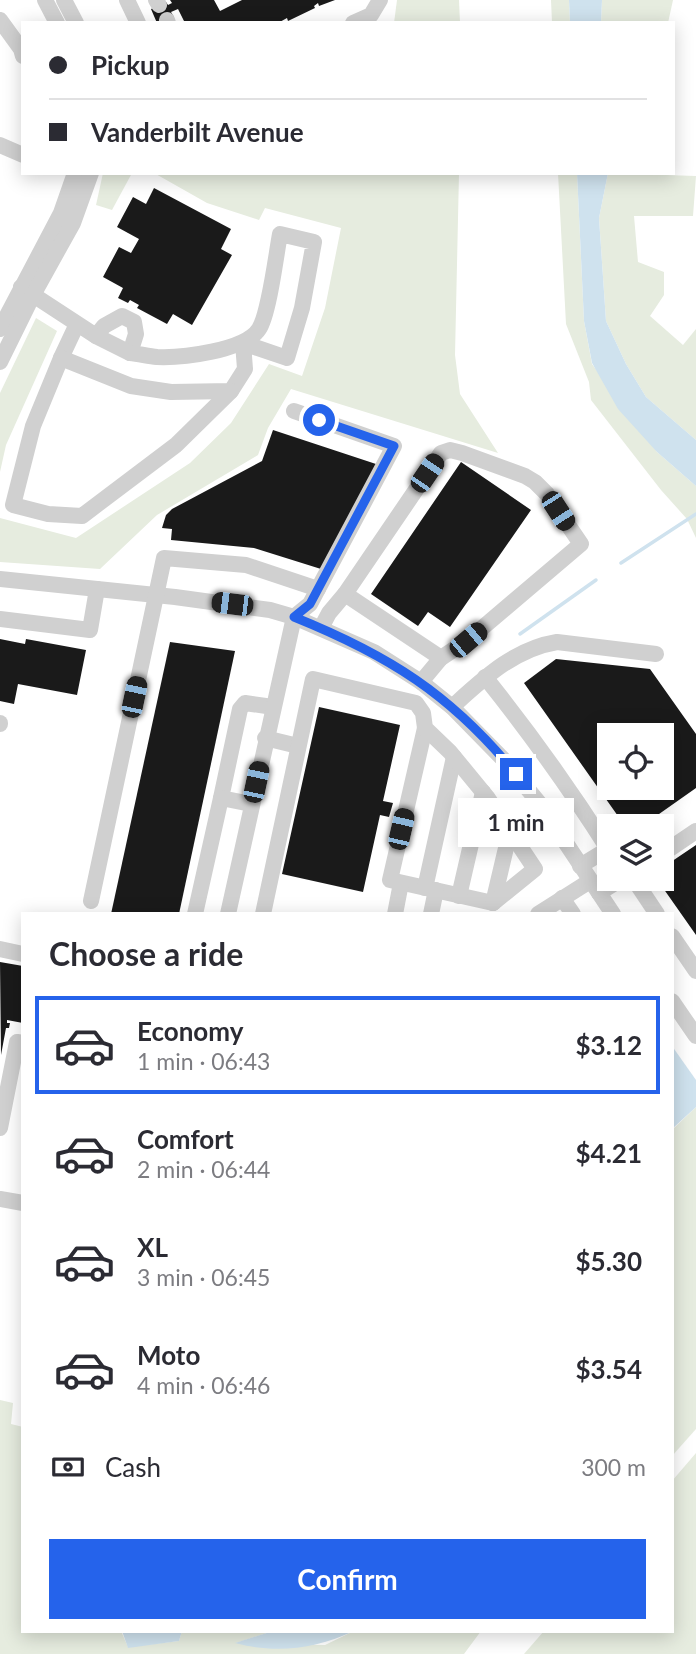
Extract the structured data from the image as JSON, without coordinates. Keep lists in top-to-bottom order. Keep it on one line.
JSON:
{"page":{"banner":["Pickup","Vanderbilt Avenue"],"bubble":"1 min","heading":"Choose a ride","list":[{"name":"Economy","note":"1 min · 06:43","value":"$3.12"},{"name":"Comfort","note":"2 min · 06:44","value":"$4.21"},{"name":"XL","note":"3 min · 06:45","value":"$5.30"},{"name":"Moto","note":"4 min · 06:46","value":"$3.54"}],"pay":["Cash","300 m"],"buttons":"Confirm"}}
